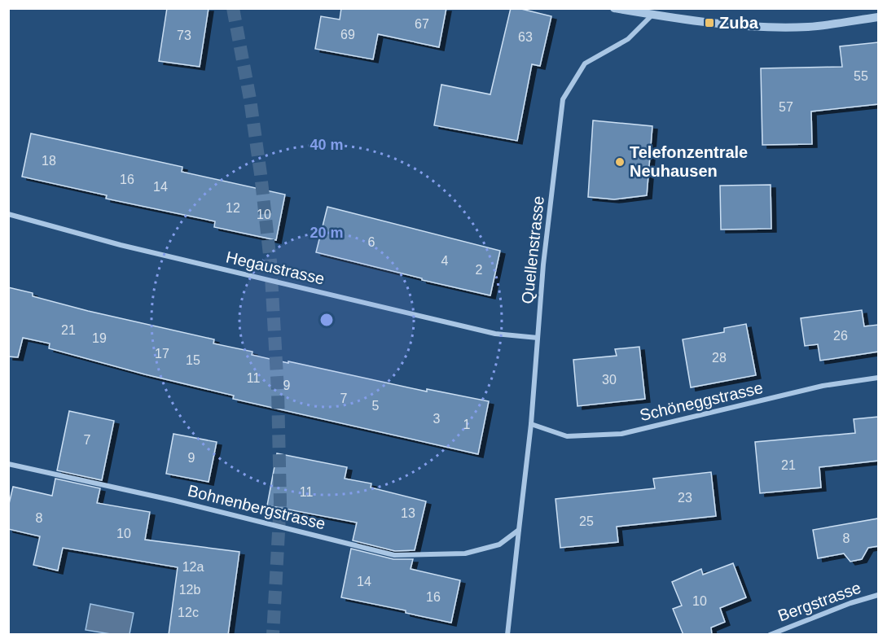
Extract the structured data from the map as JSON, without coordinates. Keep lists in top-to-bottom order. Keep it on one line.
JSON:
{"streets":{"street":["Quellenstrasse","Hegaustrasse","Schöneggstrasse","Bohnenbergstrasse","Bergstrasse"]},"crossings":[["Quellenstrasse","Hegaustrasse"],["Quellenstrasse","Schöneggstrasse"],["Quellenstrasse","Bohnenbergstrasse"]],"places":{"transit":["Zuba"],"other":["Telefonzentrale Neuhausen"]},"house_numbers":["67","69","73","63","55","57","18","16","14","12","10","6","4","2","21","26","19","17","28","15","11","30","9","7","5","3","1","7","9","21","11","23","13","8","25","10","8","12a","14","12b","16","10","12c"],"rings":["40 m","20 m"]}
